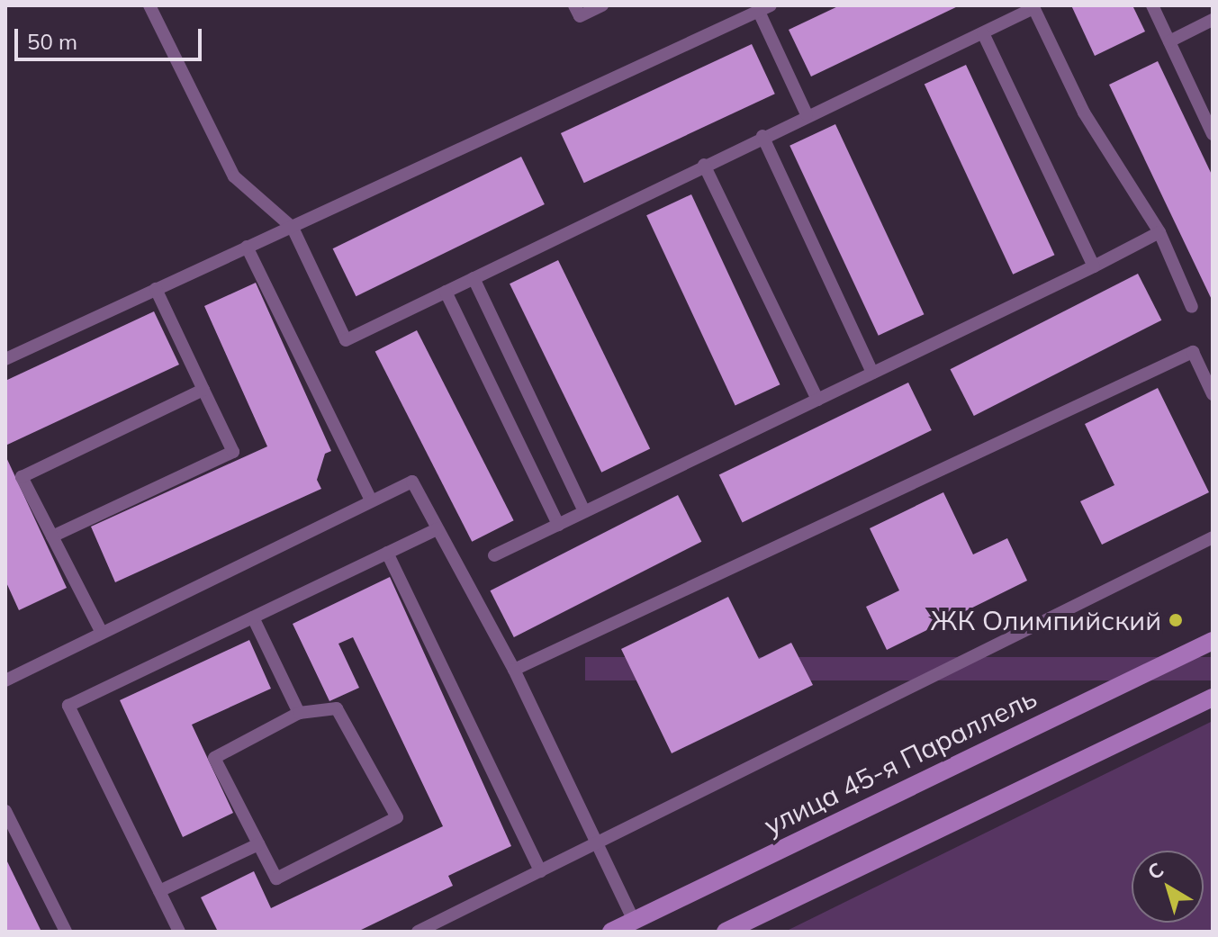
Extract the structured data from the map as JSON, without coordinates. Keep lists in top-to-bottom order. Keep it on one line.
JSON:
{"streets":{"main road":["улица 45-я Параллель"]},"places":["ЖК Олимпийский"],"scale_bar":"50 m","north":"top left"}
